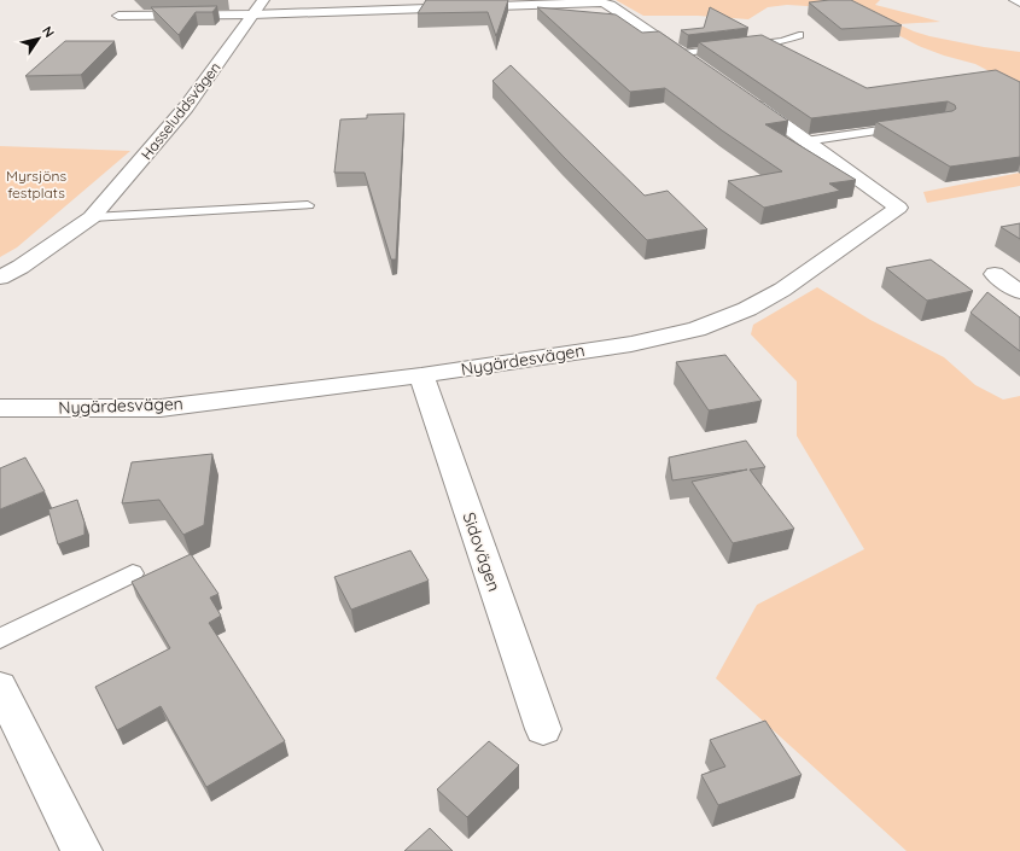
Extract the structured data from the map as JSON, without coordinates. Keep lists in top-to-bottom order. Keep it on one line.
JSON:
{"streets":{"street":["Hasseluddsvägen","Nygärdesvägen","Sidovägen"]},"crossings":[["Nygärdesvägen","Sidovägen"]],"parks":["Myrsjöns festplats"],"north":"top right"}
